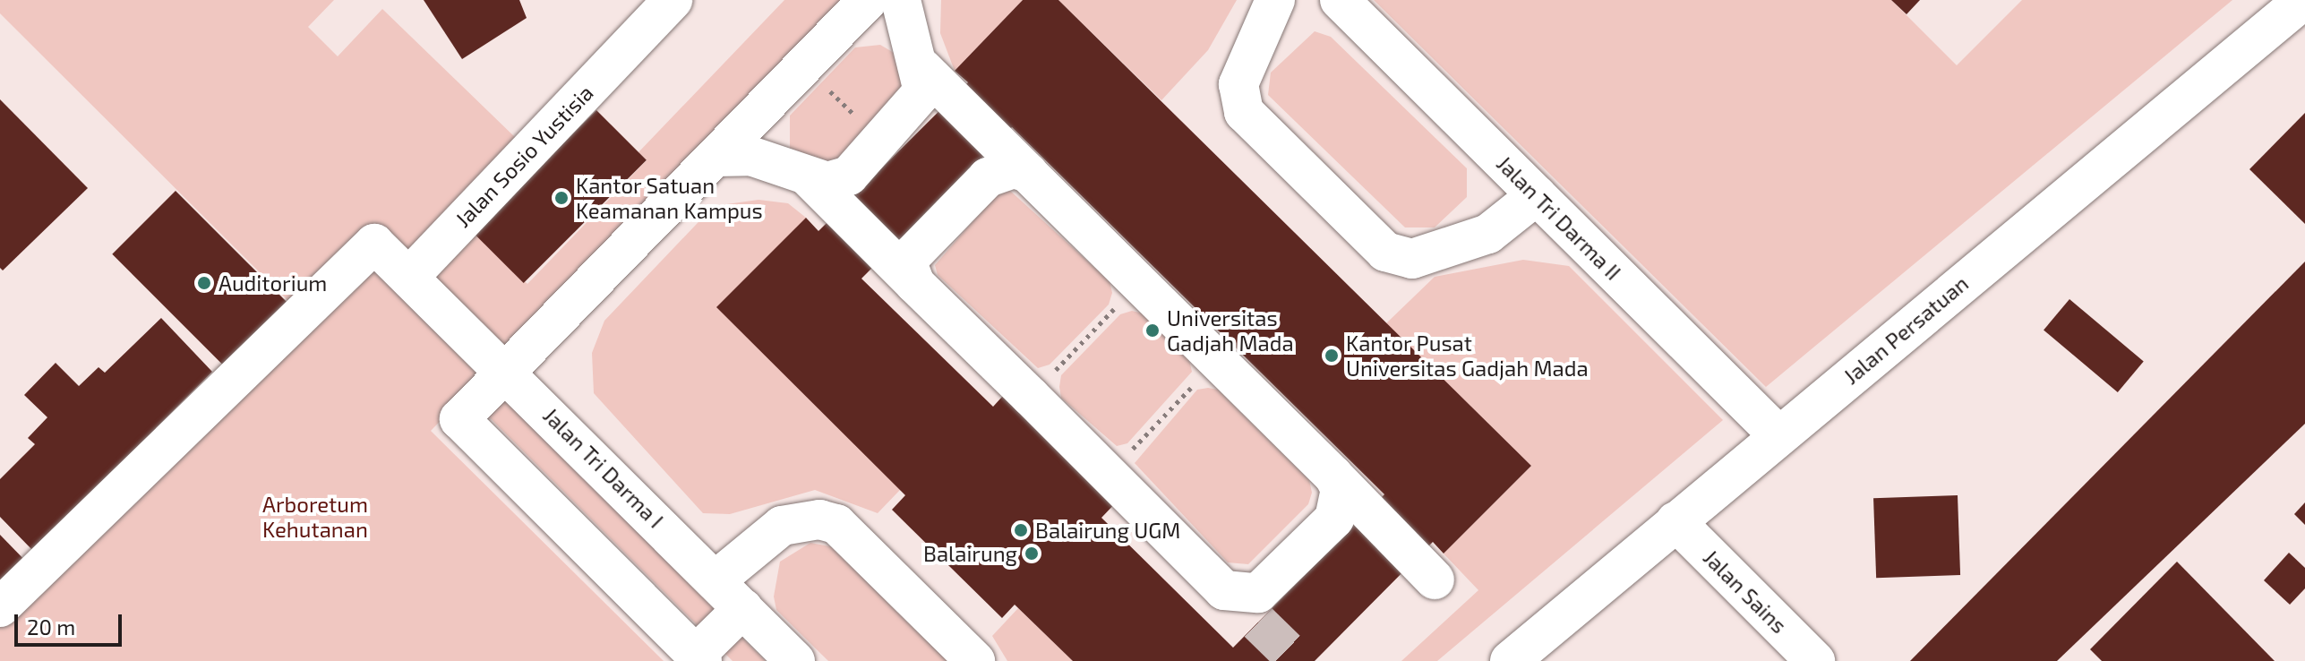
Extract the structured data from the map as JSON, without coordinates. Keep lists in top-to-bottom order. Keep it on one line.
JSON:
{"streets":{"main road":["Jalan Sosio Yustisia","Jalan Tri Darma II","Jalan Persatuan","Jalan Tri Darma I","Jalan Sains"]},"crossings":[["Jalan Sosio Yustisia","Jalan Tri Darma I"],["Jalan Tri Darma II","Jalan Persatuan"],["Jalan Persatuan","Jalan Sains"]],"parks":["Arboretum Kehutanan"],"places":["Kantor Satuan Keamanan Kampus","Auditorium","Universitas Gadjah Mada","Kantor Pusat Universitas Gadjah Mada","Balairung UGM","Balairung"],"scale_bar":"20 m"}
